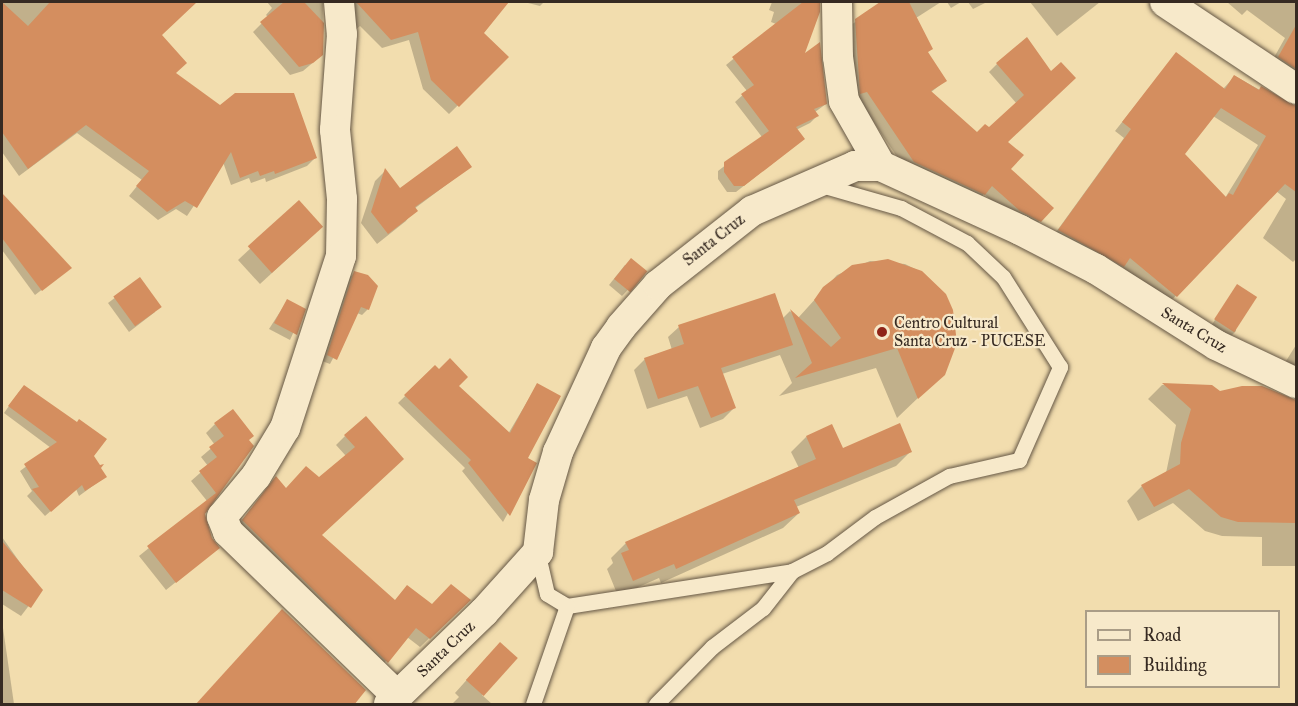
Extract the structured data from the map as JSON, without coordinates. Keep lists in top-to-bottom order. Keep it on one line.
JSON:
{"streets":{"street":["Santa Cruz"]},"places":["Centro Cultural Santa Cruz - PUCESE"],"legend":["Road","Building"]}
